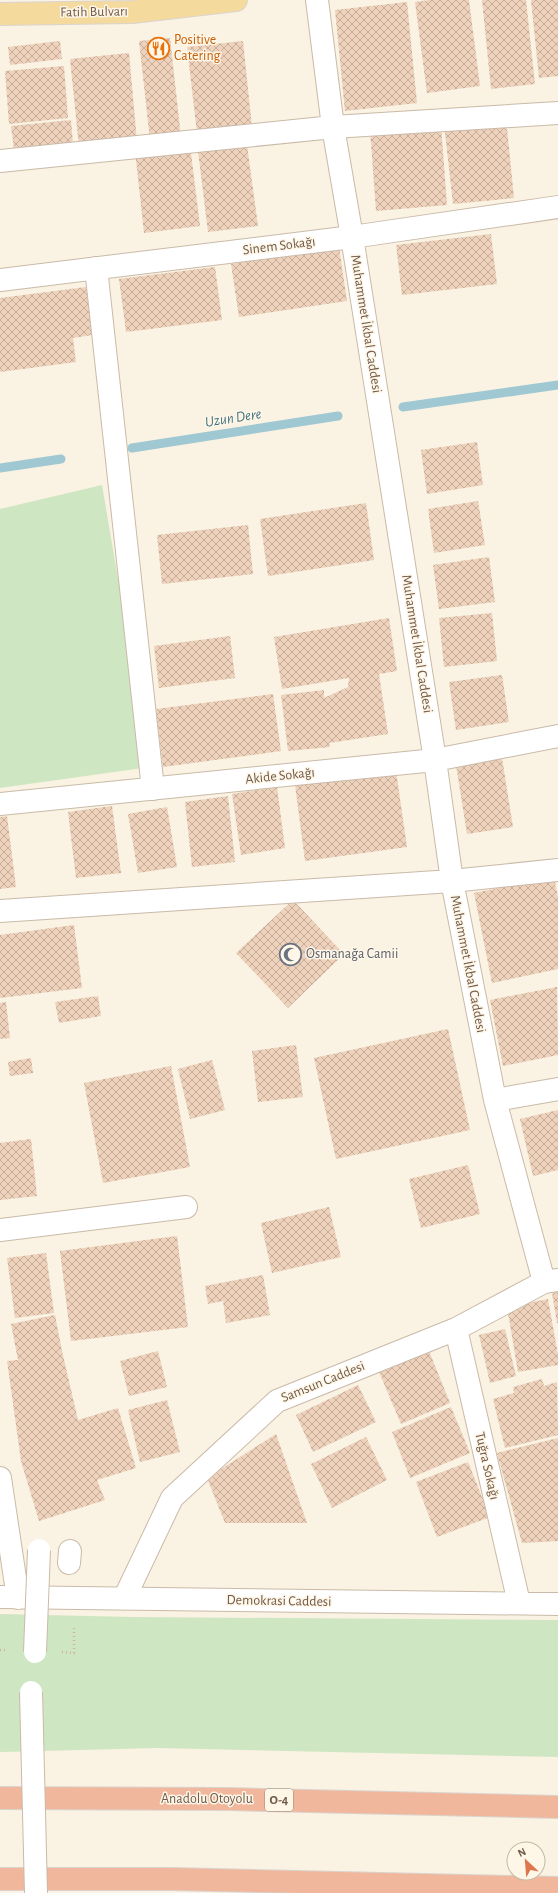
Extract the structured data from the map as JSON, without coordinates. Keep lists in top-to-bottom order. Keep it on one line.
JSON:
{"streets":{"highway":["Anadolu Otoyolu","O-4"],"main road":["Fatih Bulvarı"],"street":["Sinem Sokağı","Muhammet İkbal Caddesi","Akide Sokağı","Samsun Caddesi","Tuğra Sokağı","Demokrasi Caddesi"]},"crossings":[["Sinem Sokağı","Muhammet İkbal Caddesi"],["Muhammet İkbal Caddesi","Akide Sokağı"],["Muhammet İkbal Caddesi","Samsun Caddesi"],["Samsun Caddesi","Tuğra Sokağı"],["Samsun Caddesi","Demokrasi Caddesi"],["Tuğra Sokağı","Demokrasi Caddesi"]],"water":["Uzun Dere"],"places":{"restaurant":["Positive Catering"],"mosque":["Osmanağa Camii"]},"north":"top left"}
